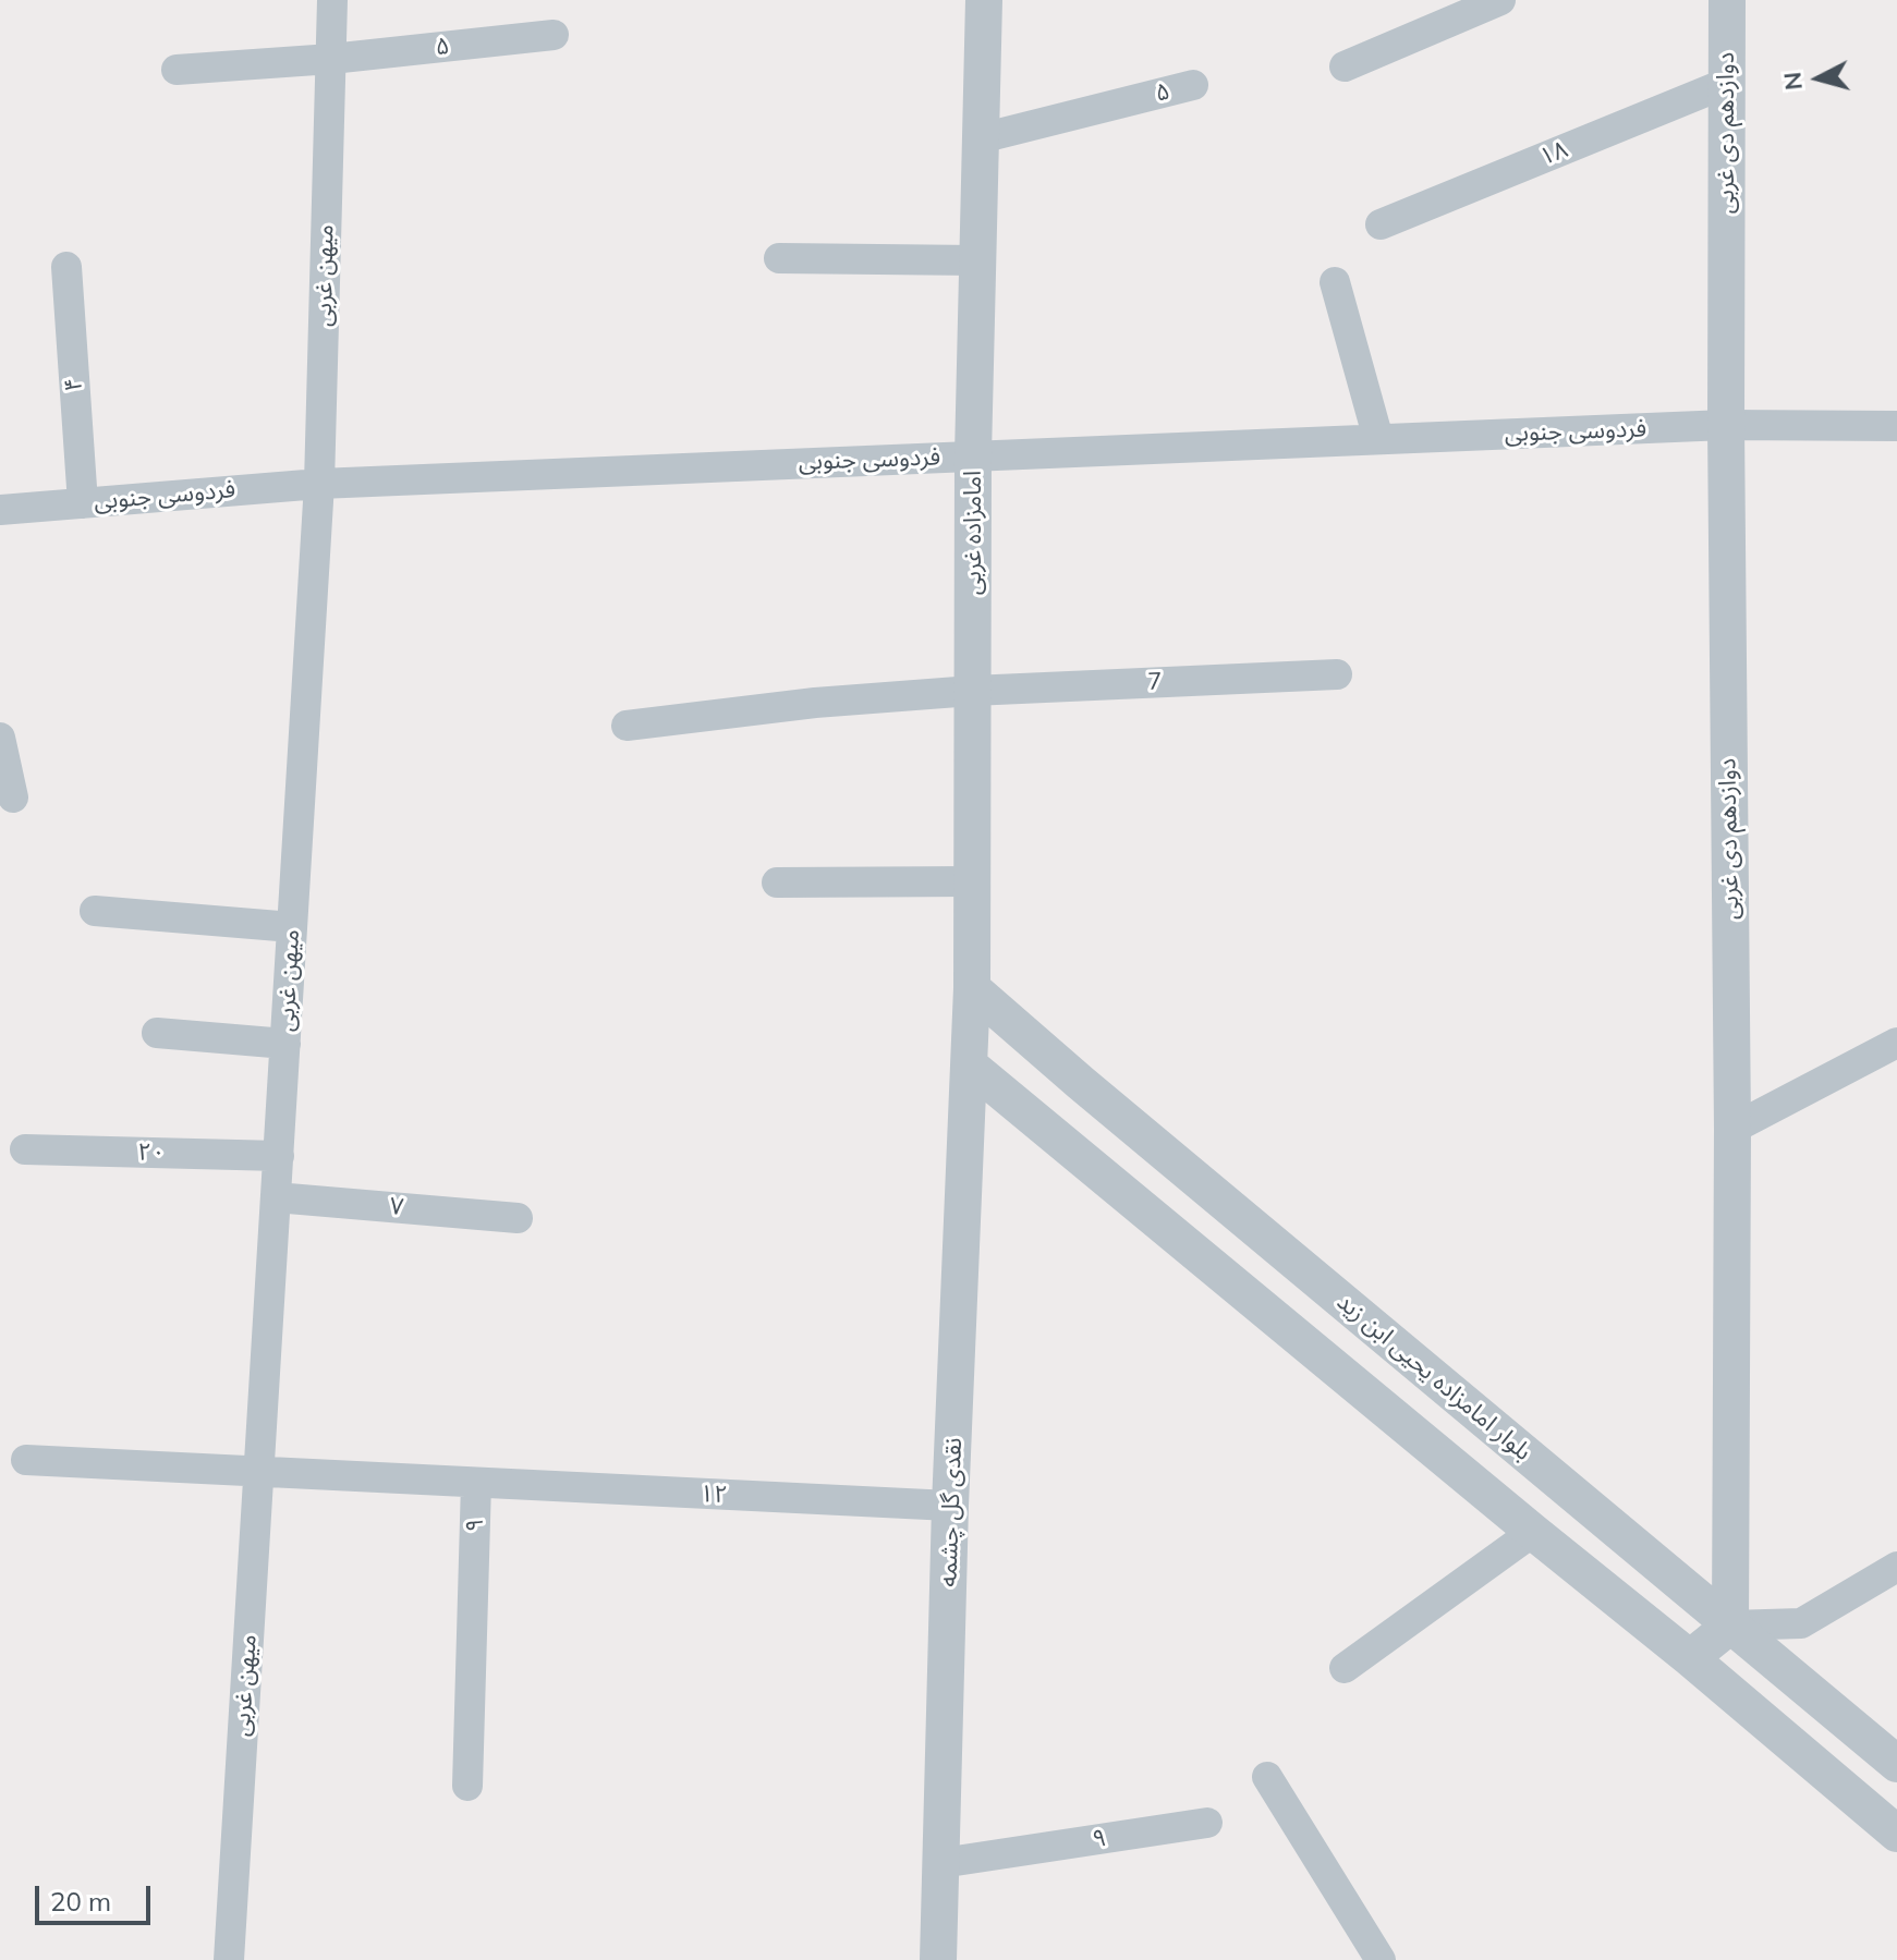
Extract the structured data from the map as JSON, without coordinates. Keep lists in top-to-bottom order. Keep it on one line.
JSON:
{"streets":{"street":["۵","دوازدهم دی غربی","۱۸","میهن غربی","۴","فردوسی جنوبی","امامزاده غربی","7","۲۰","۷","بلوار امامزاده یحیی ابن زید","۱۲","نقدی گل چشمه","۹"]},"crossings":[["۵","میهن غربی"],["۵","امامزاده غربی"],["دوازدهم دی غربی","۱۸"],["دوازدهم دی غربی","فردوسی جنوبی"],["دوازدهم دی غربی","بلوار امامزاده یحیی ابن زید"],["میهن غربی","فردوسی جنوبی"],["میهن غربی","۲۰"],["میهن غربی","۷"],["میهن غربی","۹"],["۴","فردوسی جنوبی"],["فردوسی جنوبی","امامزاده غربی"],["امامزاده غربی","7"],["امامزاده غربی","بلوار امامزاده یحیی ابن زید"],["امامزاده غربی","نقدی گل چشمه"],["۱۲","نقدی گل چشمه"],["۱۲","۹"],["نقدی گل چشمه","۹"]],"scale_bar":"20 m","north":"left"}
